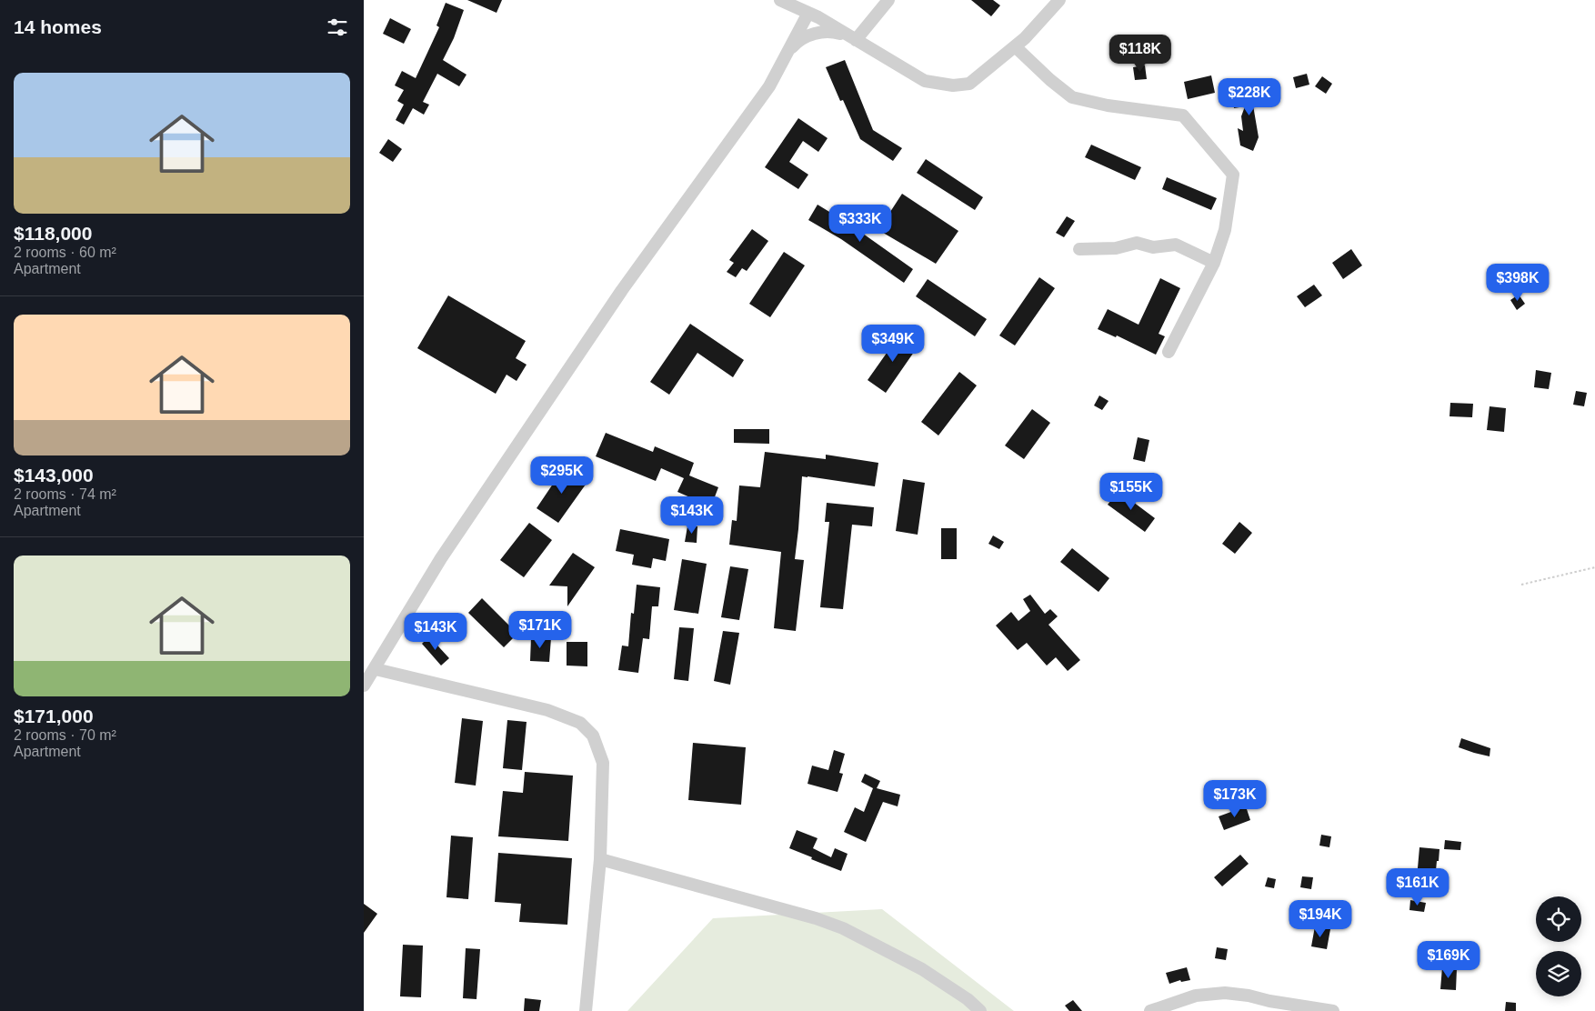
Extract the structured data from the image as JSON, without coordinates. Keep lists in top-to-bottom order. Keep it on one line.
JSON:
{"page":{"heading":"14 homes","price":["$118K","$228K","$333K","$398K","$349K","$295K","$155K","$143K","$171K","$143K","$173K","$161K","$194K","$169K"],"list":[{"name":"$118,000","note":"2 rooms · 60 m² · Apartment"},{"name":"$143,000","note":"2 rooms · 74 m² · Apartment"},{"name":"$171,000","note":"2 rooms · 70 m² · Apartment"}]}}
